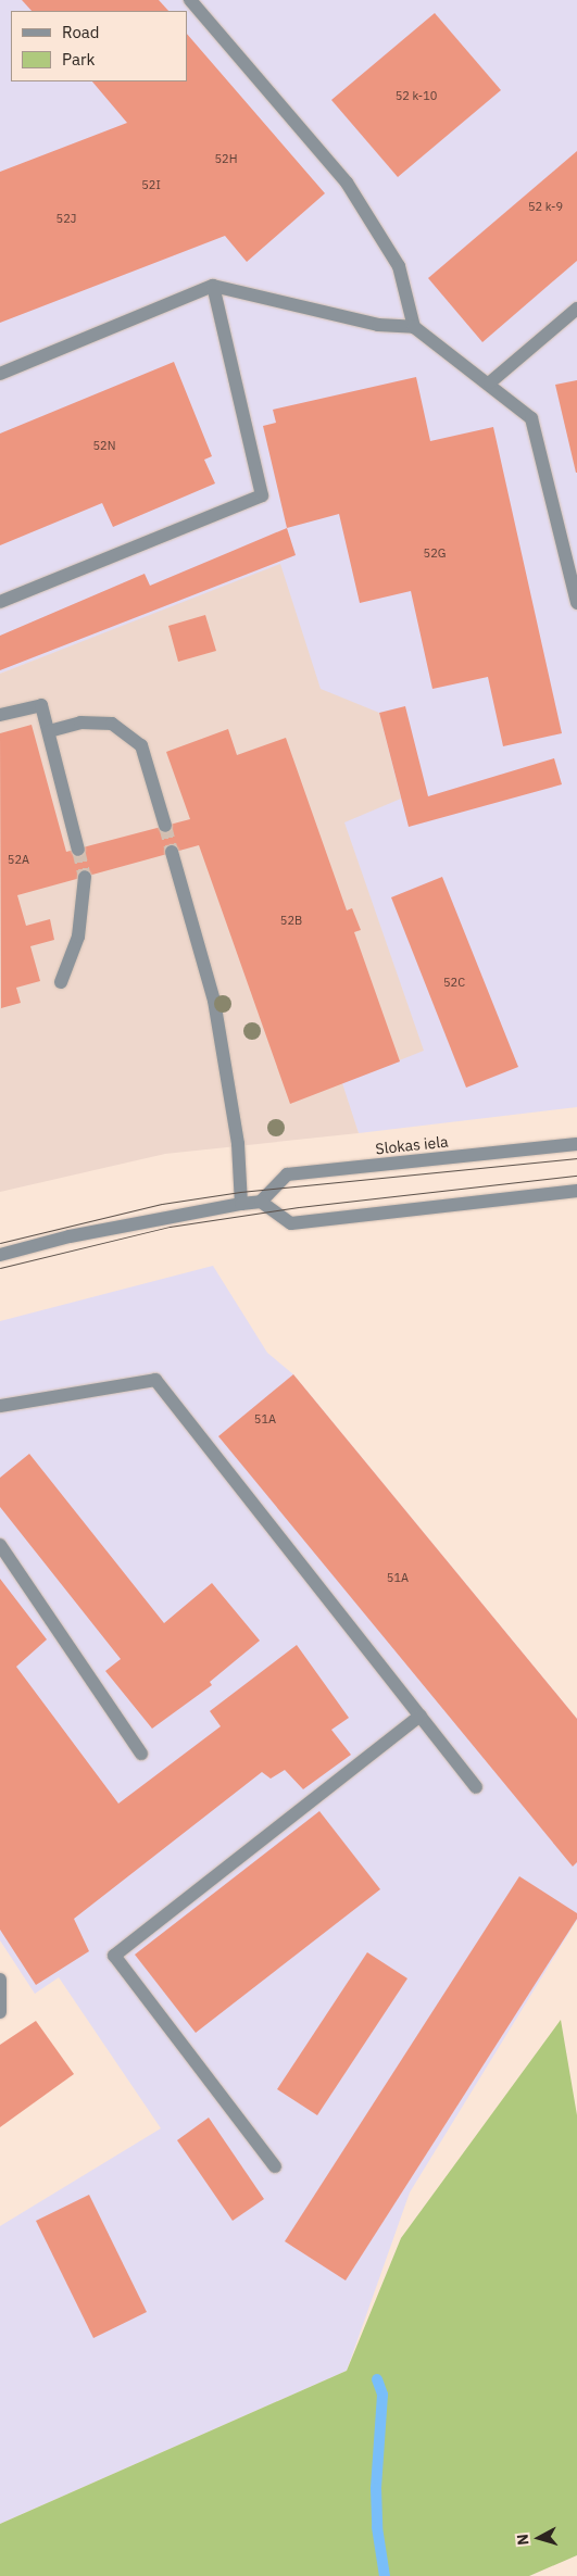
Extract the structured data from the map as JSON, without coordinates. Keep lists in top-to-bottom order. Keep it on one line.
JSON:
{"streets":{"street":["Slokas iela"]},"house_numbers":["52 k-10","52H","52I","52 k-9","52J","52N","52G","52A","52B","52C","51A","51A"],"legend":["Road","Park"],"north":"left"}
